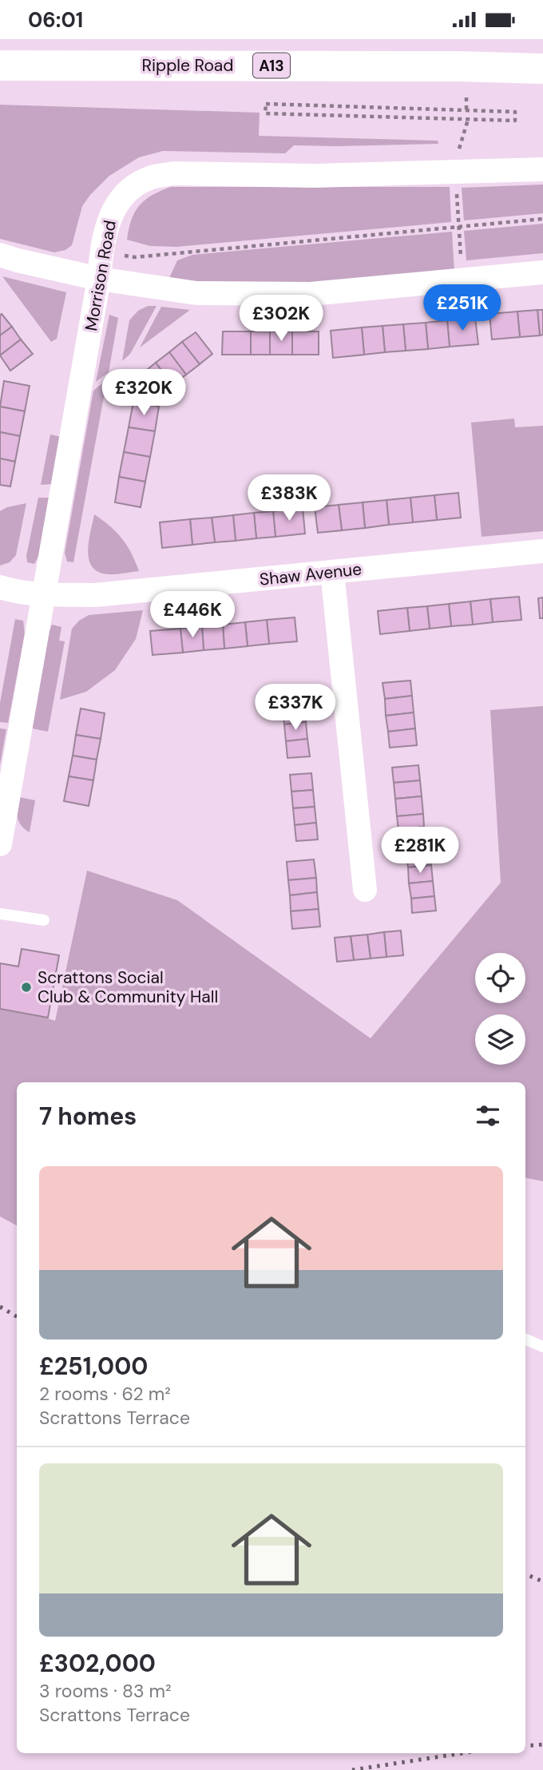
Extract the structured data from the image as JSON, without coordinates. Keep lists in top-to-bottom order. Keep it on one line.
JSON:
{"streets":{"highway":["Ripple Road","A13"],"street":["Morrison Road","Shaw Avenue"]},"crossings":[["Morrison Road","Shaw Avenue"]],"places":["Scrattons Social Club & Community Hall"],"page":{"status":"06:01","price":["£251K","£302K","£320K","£383K","£446K","£337K","£281K"],"heading":"7 homes","list":[{"name":"£251,000","note":"2 rooms · 62 m² · Scrattons Terrace"},{"name":"£302,000","note":"3 rooms · 83 m² · Scrattons Terrace"}]}}
